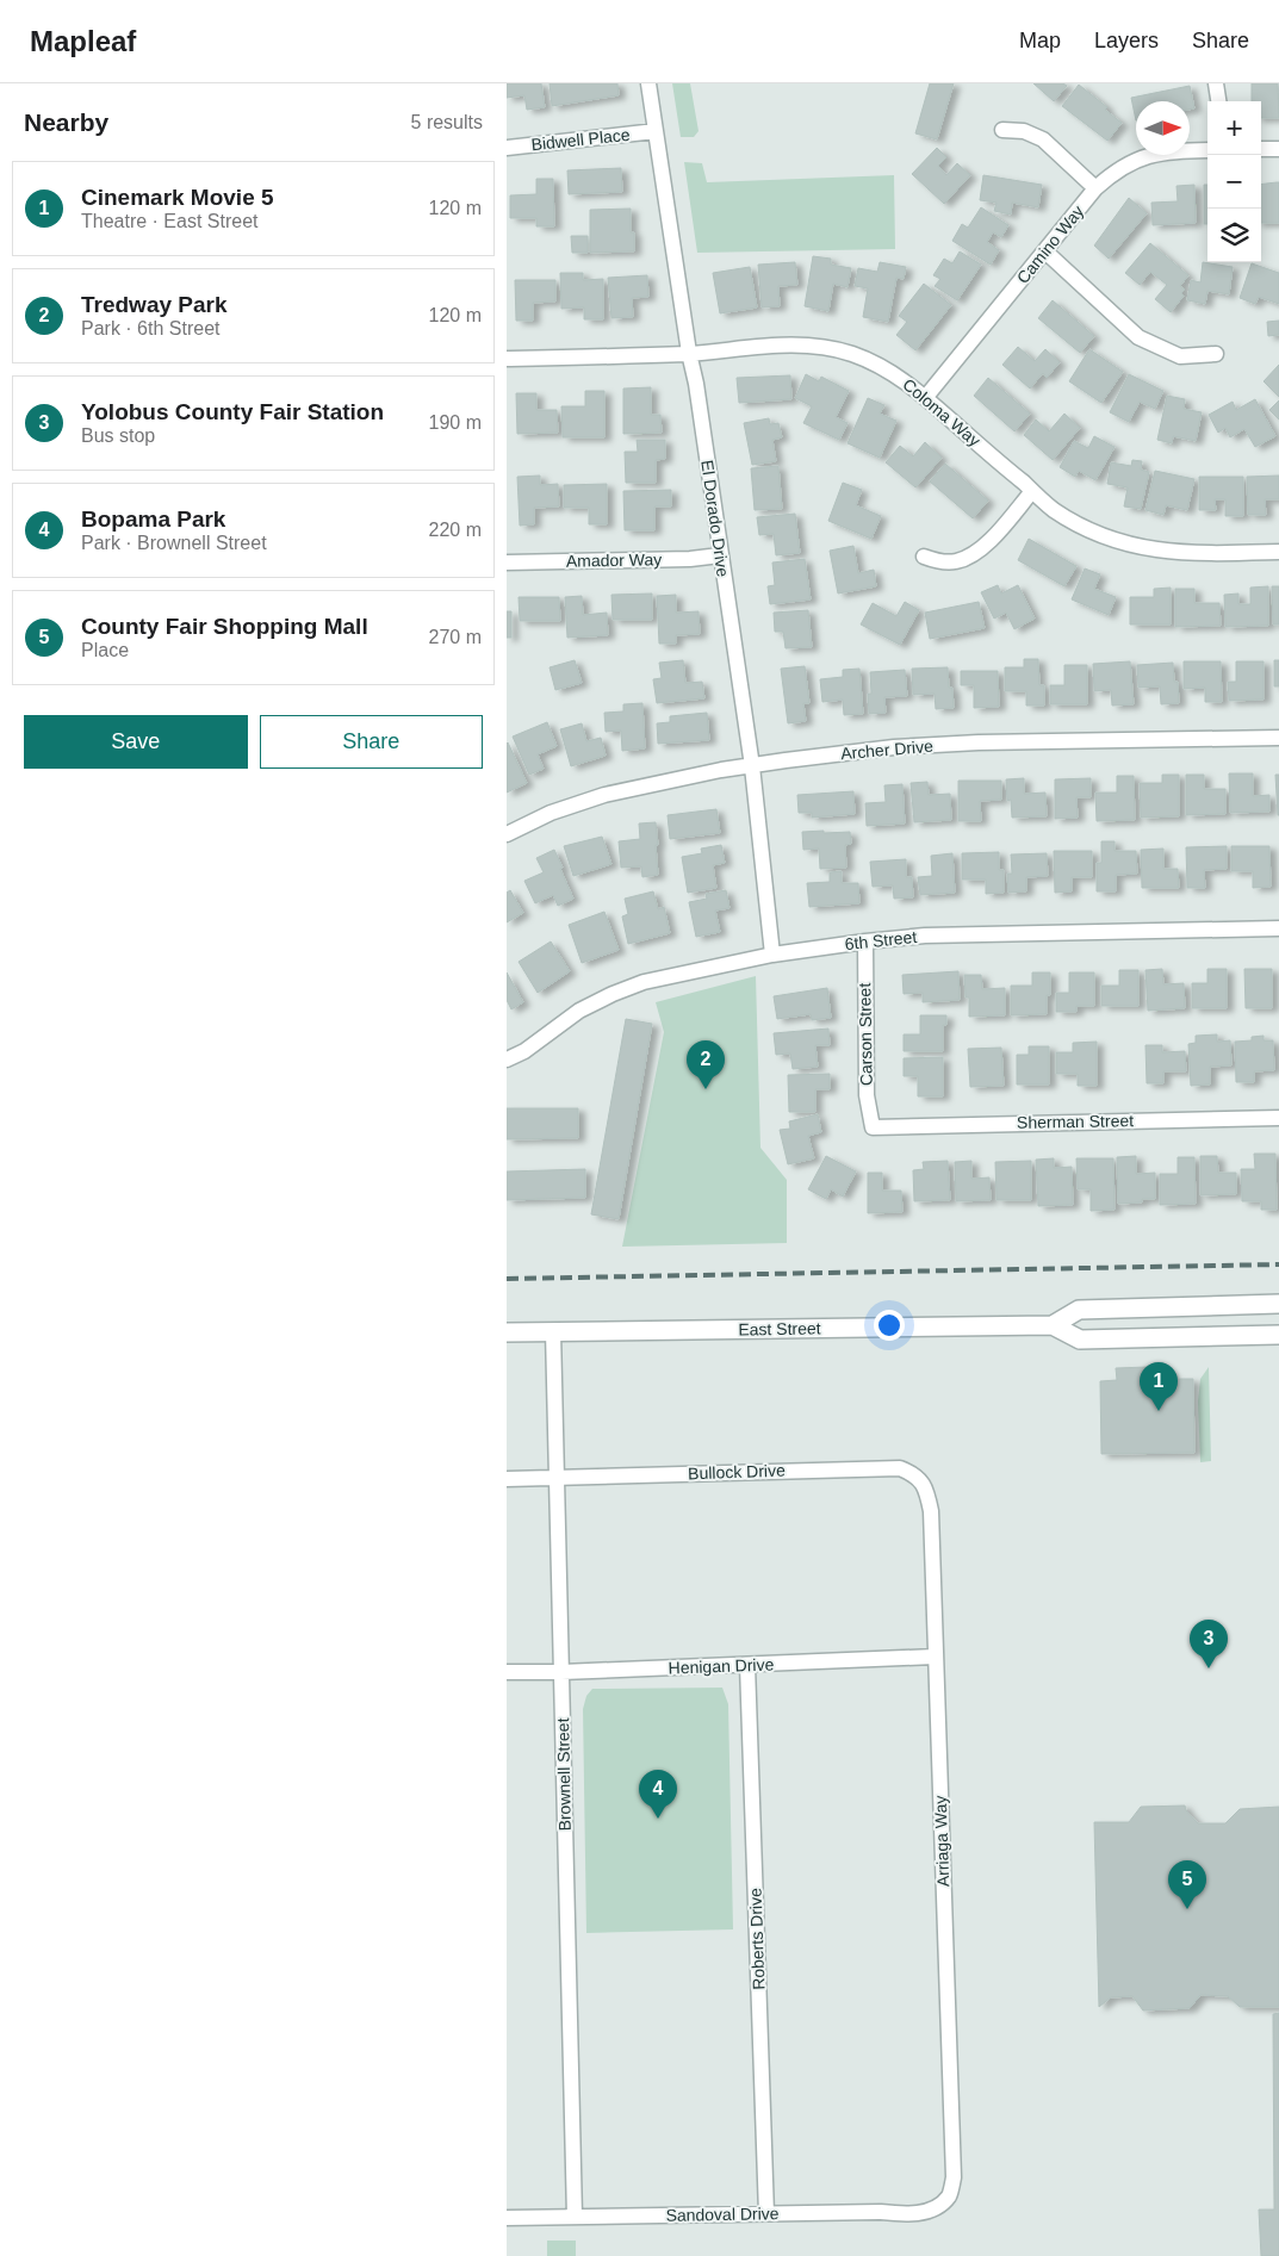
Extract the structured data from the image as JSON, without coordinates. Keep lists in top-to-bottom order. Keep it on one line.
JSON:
{"streets":{"street":["Bidwell Place","Camino Way","Coloma Way","El Dorado Drive","Amador Way","Archer Drive","6th Street","Carson Street","Sherman Street","East Street","Bullock Drive","Henigan Drive","Brownell Street","Arriaga Way","Roberts Drive","Sandoval Drive"]},"crossings":[["Bidwell Place","El Dorado Drive"],["Camino Way","Coloma Way"],["Coloma Way","El Dorado Drive"],["El Dorado Drive","Amador Way"],["El Dorado Drive","Archer Drive"],["El Dorado Drive","6th Street"],["6th Street","Carson Street"],["Carson Street","Sherman Street"],["East Street","Brownell Street"],["Bullock Drive","Brownell Street"],["Bullock Drive","Arriaga Way"],["Henigan Drive","Brownell Street"],["Henigan Drive","Arriaga Way"],["Henigan Drive","Roberts Drive"],["Brownell Street","Sandoval Drive"],["Arriaga Way","Sandoval Drive"],["Roberts Drive","Sandoval Drive"]],"north":"right","page":{"header":"Mapleaf","nav":["Map","Layers","Share"],"heading":["Nearby","5 results"],"map_buttons":["+","−"],"list":[{"mark":"1","name":"Cinemark Movie 5","note":"Theatre · East Street","value":"120 m"},{"mark":"2","name":"Tredway Park","note":"Park · 6th Street","value":"120 m"},{"mark":"3","name":"Yolobus County Fair Station","note":"Bus stop","value":"190 m"},{"mark":"4","name":"Bopama Park","note":"Park · Brownell Street","value":"220 m"},{"mark":"5","name":"County Fair Shopping Mall","note":"Place","value":"270 m"}],"buttons":["Save","Share"],"pins":["2","1","3","4","5"]}}
